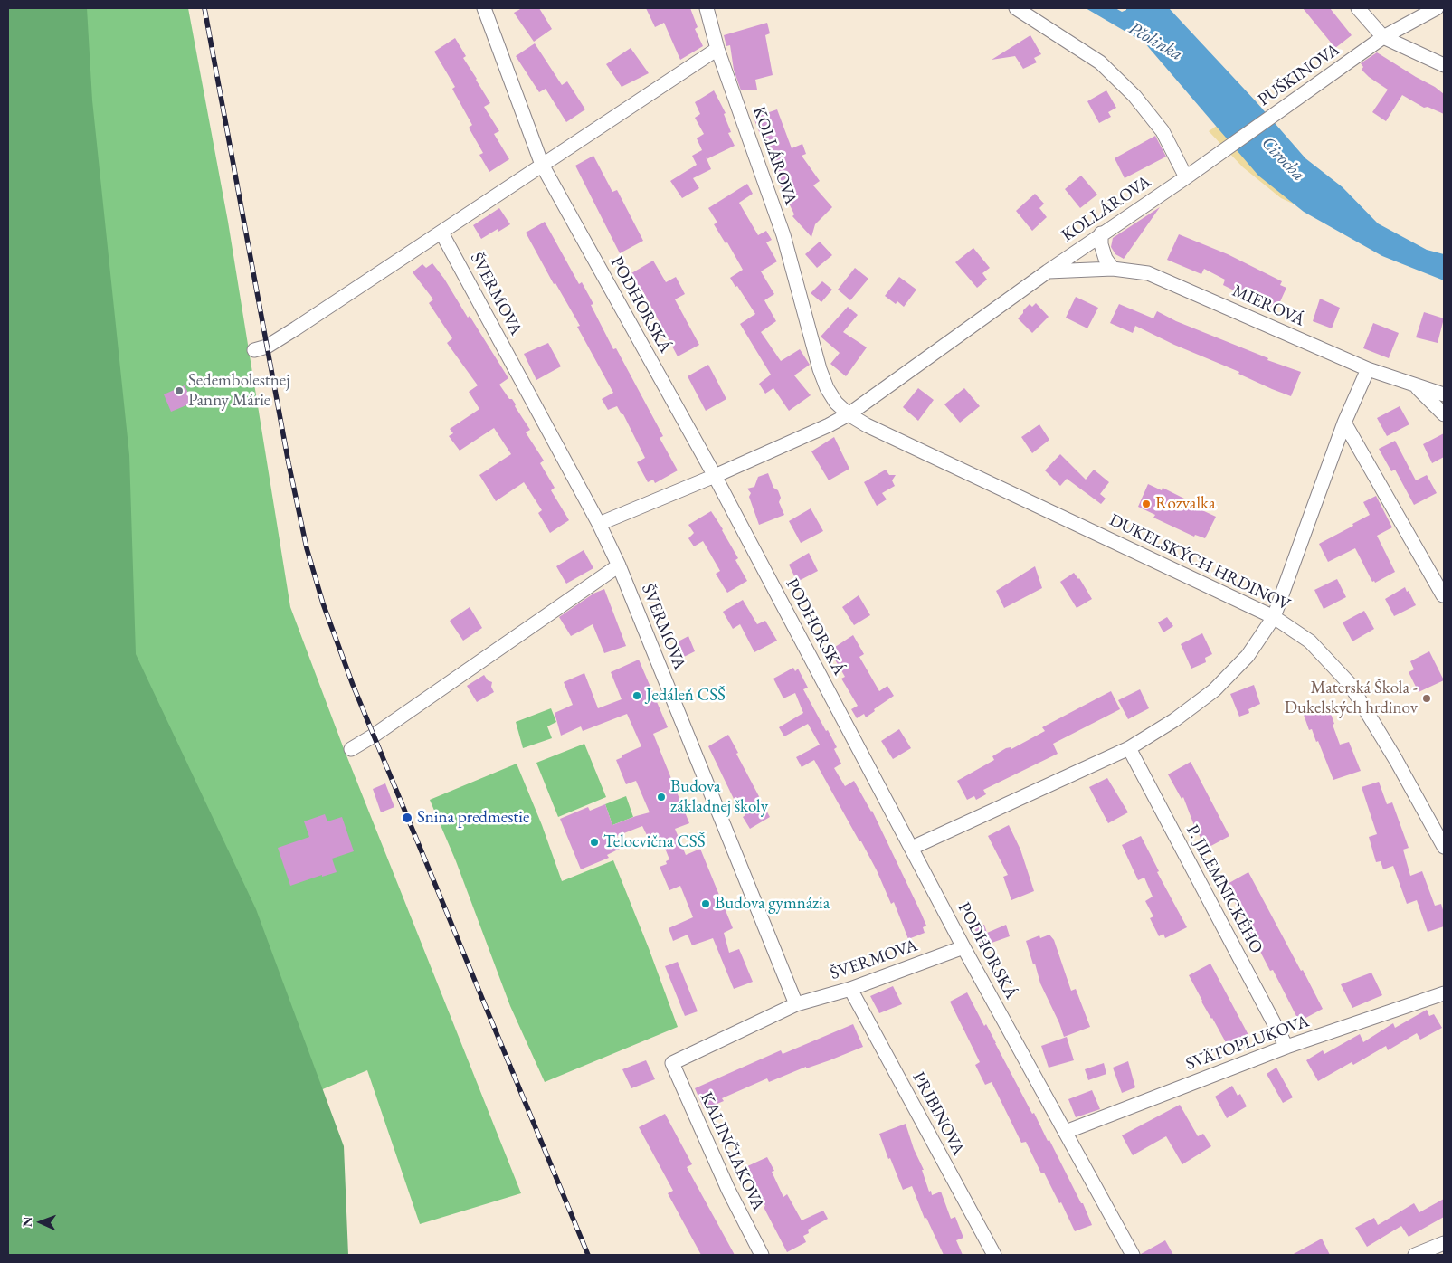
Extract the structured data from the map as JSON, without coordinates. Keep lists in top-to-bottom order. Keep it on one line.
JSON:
{"streets":{"street":["PUŠKINOVA","KOLLÁROVA","ŠVERMOVA","PODHORSKÁ","MIEROVÁ","DUKELSKÝCH HRDINOV","P. JILEMNICKÉHO","SVÄTOPLUKOVA","PRIBINOVA","KALINČIAKOVA"]},"crossings":[["PUŠKINOVA","KOLLÁROVA"],["KOLLÁROVA","ŠVERMOVA"],["KOLLÁROVA","PODHORSKÁ"],["KOLLÁROVA","MIEROVÁ"],["KOLLÁROVA","DUKELSKÝCH HRDINOV"],["ŠVERMOVA","PODHORSKÁ"],["ŠVERMOVA","PRIBINOVA"],["ŠVERMOVA","KALINČIAKOVA"],["PODHORSKÁ","SVÄTOPLUKOVA"],["P. JILEMNICKÉHO","SVÄTOPLUKOVA"]],"water":["Pčolinka","Cirocha"],"places":["Sedembolestnej Panny Márie","Rozvalka","Jedáleň CSŠ","Materská Škola - Dukelských hrdinov","Budova základnej školy","Snina predmestie","Telocvična CSŠ","Budova gymnázia"],"north":"left"}
